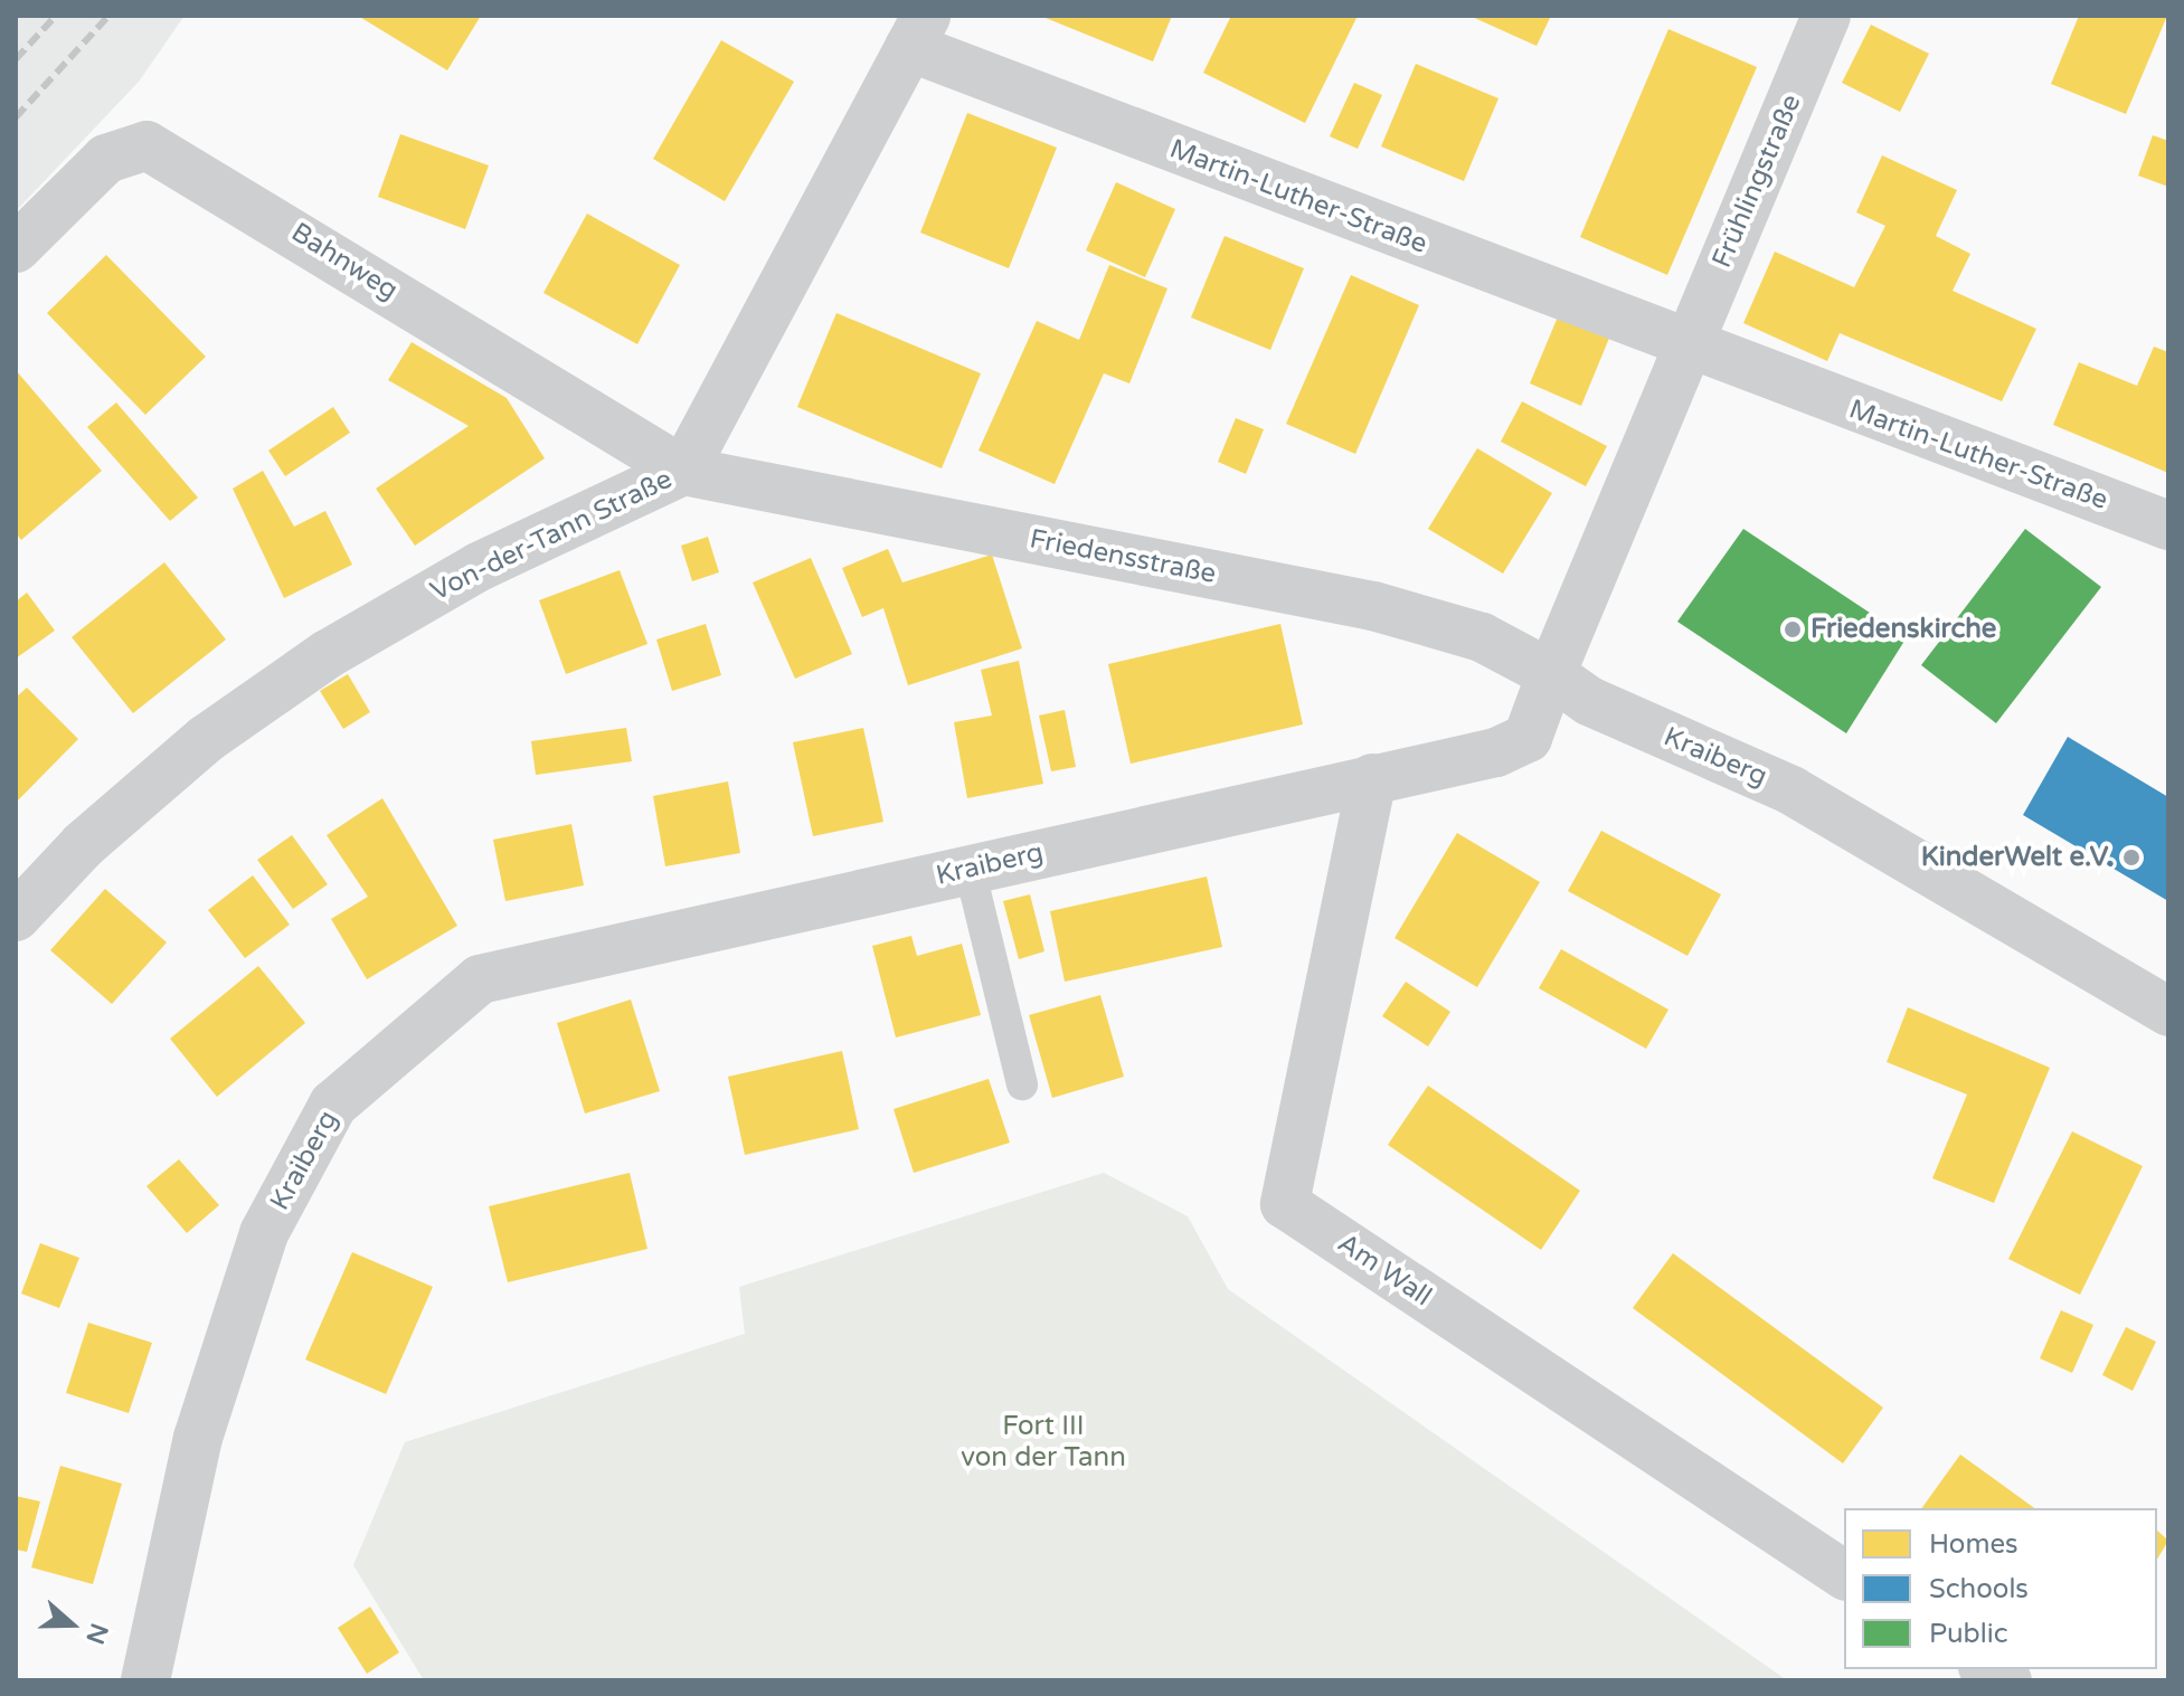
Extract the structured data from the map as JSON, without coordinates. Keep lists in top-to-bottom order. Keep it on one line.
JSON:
{"streets":{"street":["Frühlingstraße","Martin-Luther-Straße","Bahnweg","Von-der-Tann Straße","Friedensstraße","Kraiberg","Am Wall"]},"crossings":[["Frühlingstraße","Martin-Luther-Straße"],["Martin-Luther-Straße","Von-der-Tann Straße"],["Bahnweg","Von-der-Tann Straße"],["Bahnweg","Friedensstraße"],["Von-der-Tann Straße","Friedensstraße"],["Friedensstraße","Kraiberg"],["Kraiberg","Am Wall"]],"parks":["Fort III von der Tann"],"places":["Friedenskirche","KinderWelt e.V."],"legend":["Homes","Schools","Public"],"north":"right"}
